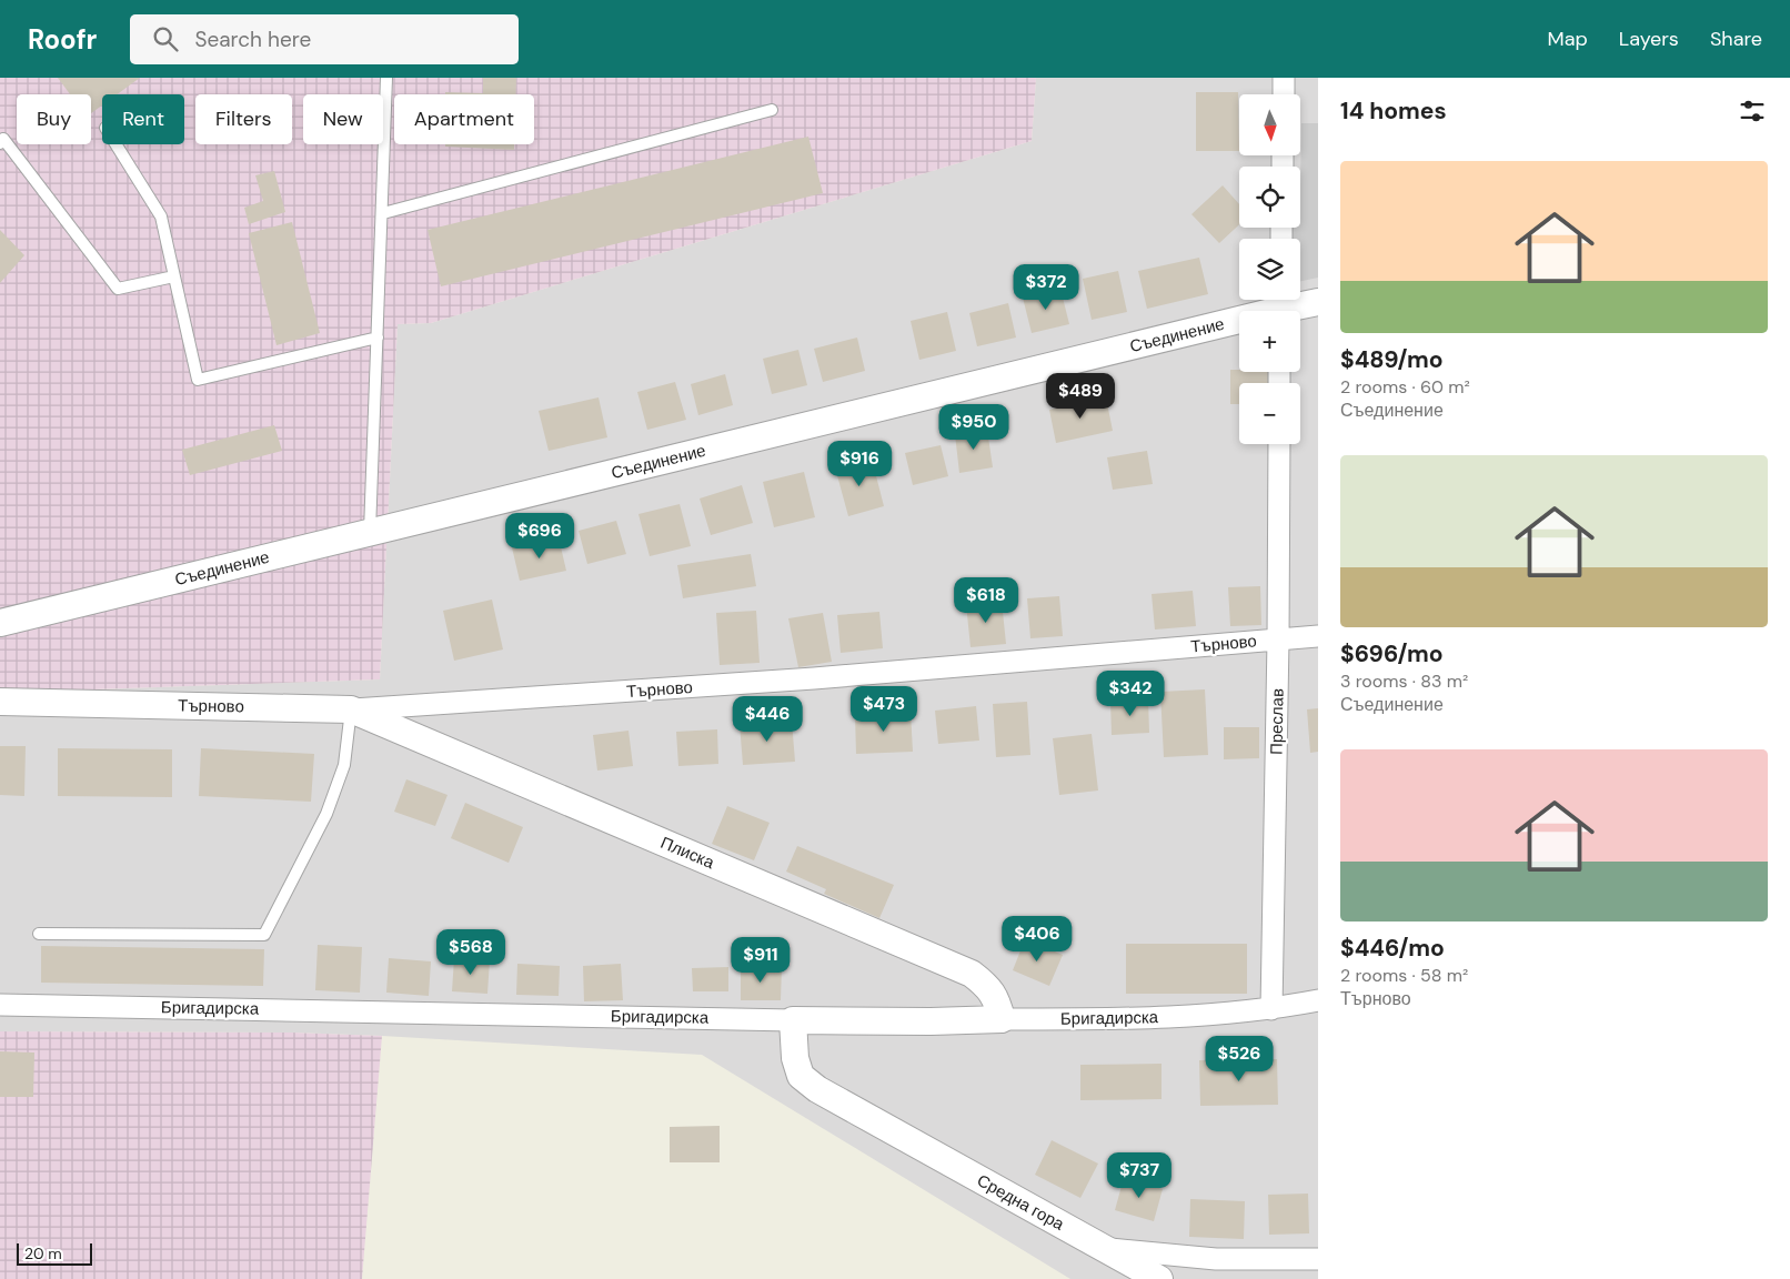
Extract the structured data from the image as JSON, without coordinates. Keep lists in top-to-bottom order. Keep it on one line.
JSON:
{"streets":{"street":["Съединение","Търново","Преслав","Плиска","Бригадирска","Средна гора"]},"crossings":[["Търново","Преслав"],["Търново","Плиска"],["Преслав","Бригадирска"],["Плиска","Бригадирска"],["Бригадирска","Средна гора"]],"scale_bar":"20 m","north":"bottom","page":{"header":"Roofr","search":"Search here","nav":["Map","Layers","Share"],"heading":"14 homes","map_buttons":["+","−"],"chip":["Buy","Rent","Filters","New","Apartment"],"list":[{"name":"$489/mo","note":"2 rooms · 60 m² · Съединение"},{"name":"$696/mo","note":"3 rooms · 83 m² · Съединение"},{"name":"$446/mo","note":"2 rooms · 58 m² · Търново"}],"price":["$372","$489","$950","$916","$696","$618","$342","$473","$446","$406","$568","$911","$526","$737"],"scale":"20 m"}}
